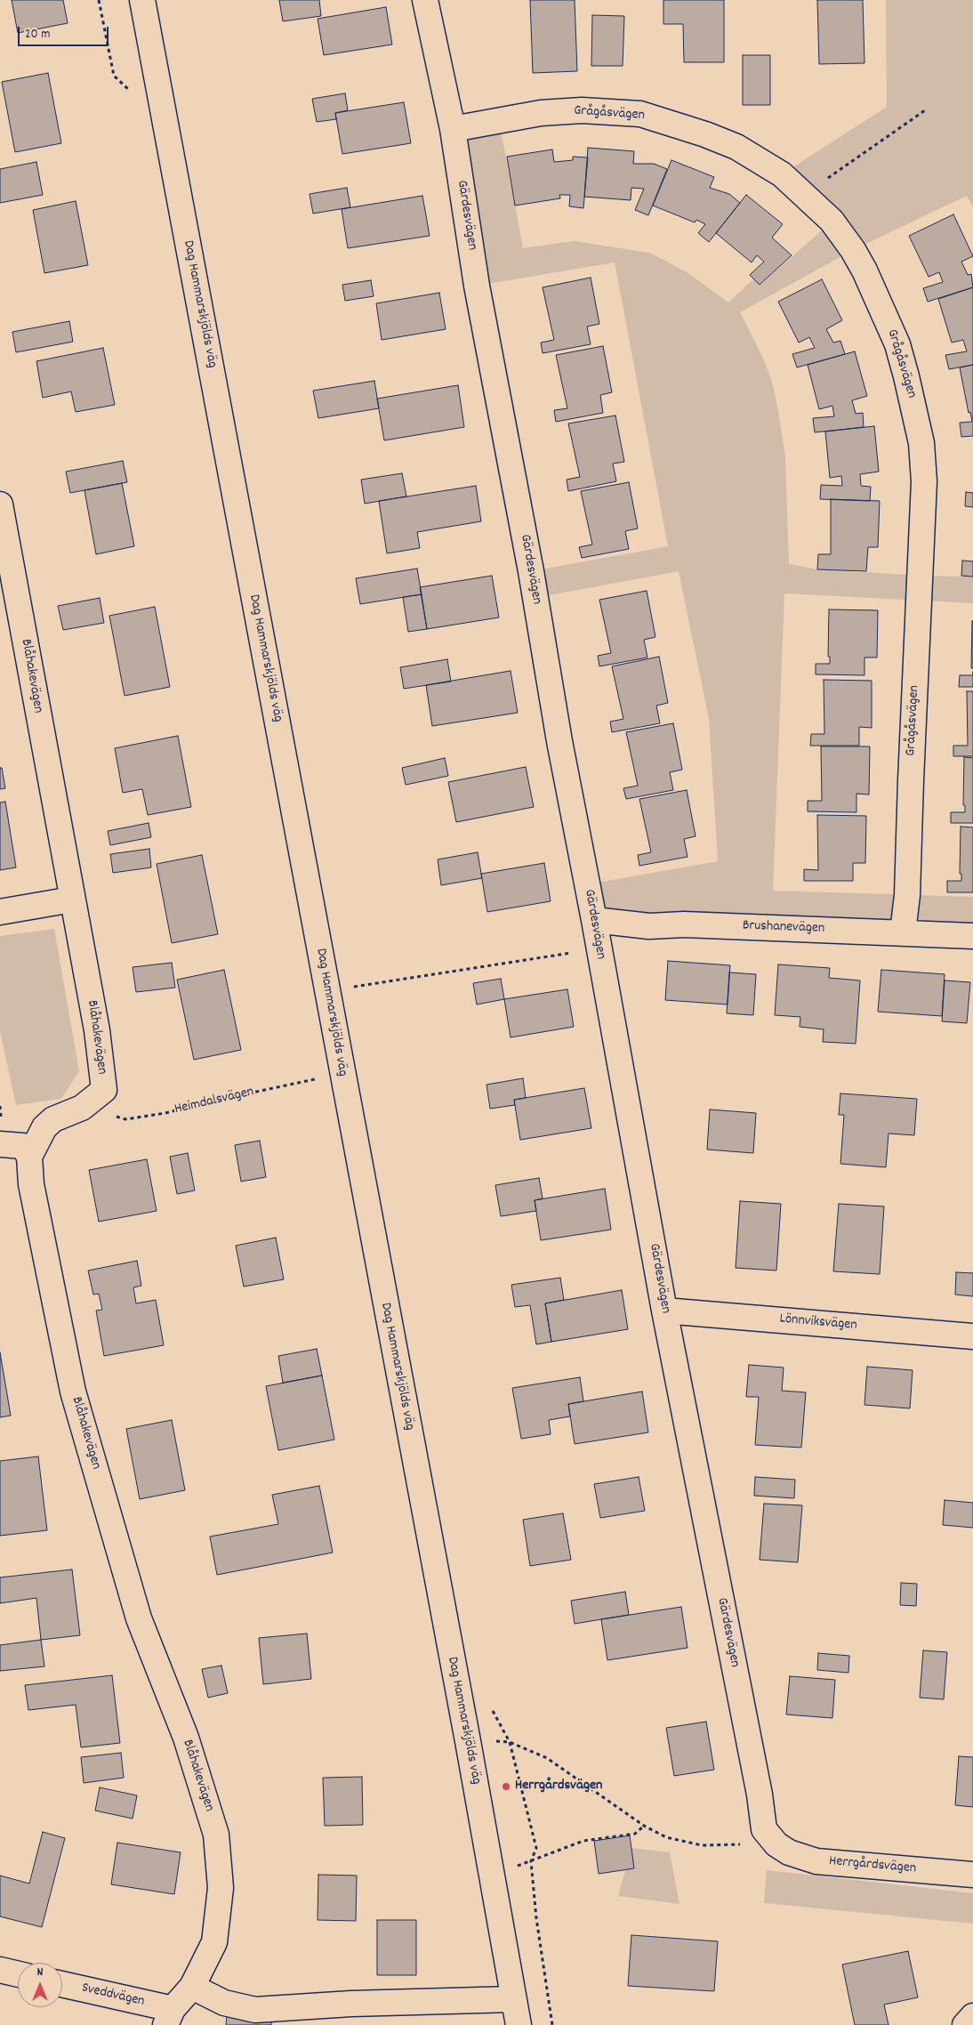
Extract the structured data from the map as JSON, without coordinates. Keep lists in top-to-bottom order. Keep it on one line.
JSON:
{"streets":{"street":["Grågåsvägen","Gärdesvägen","Dag Hammarskjölds väg","Blåhakevägen","Brushanevägen","Lönnviksvägen","Herrgårdsvägen","Sveddvägen"],"path":["Heimdalsvägen"]},"crossings":[["Grågåsvägen","Gärdesvägen"],["Grågåsvägen","Brushanevägen"],["Gärdesvägen","Brushanevägen"],["Gärdesvägen","Lönnviksvägen"],["Gärdesvägen","Herrgårdsvägen"],["Dag Hammarskjölds väg","Heimdalsvägen"],["Blåhakevägen","Heimdalsvägen"],["Blåhakevägen","Sveddvägen"]],"places":["Herrgårdsvägen"],"scale_bar":"20 m","north":"top"}
